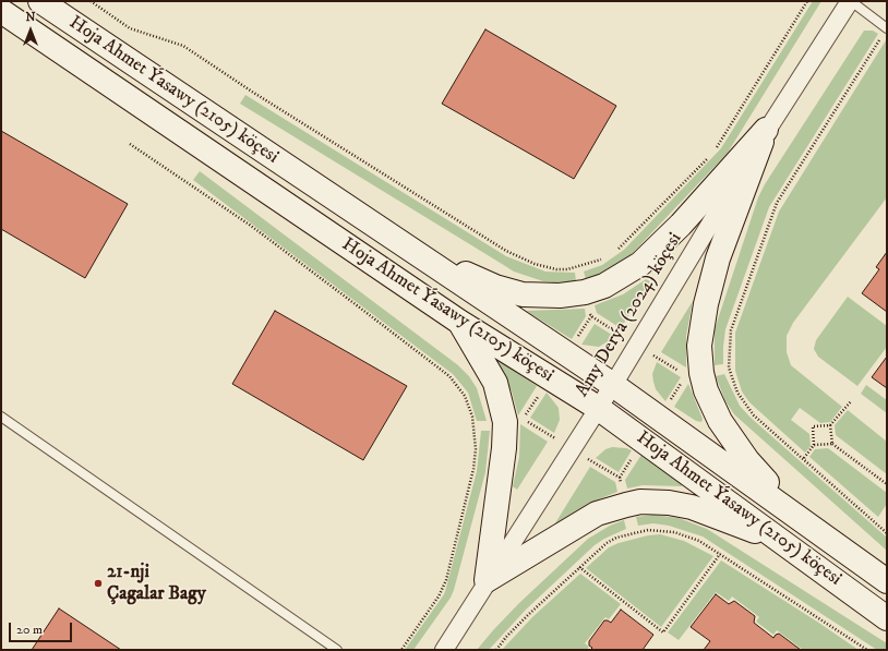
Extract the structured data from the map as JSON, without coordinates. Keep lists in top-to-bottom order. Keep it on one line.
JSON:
{"streets":{"main road":["Hoja Ahmet Ýasawy (2105) köçesi"],"street":["Amy Derýa (2024) köçesi"]},"crossings":[["Hoja Ahmet Ýasawy (2105) köçesi","Amy Derýa (2024) köçesi"]],"places":["21-nji Çagalar Bagy"],"scale_bar":"20 m","north":"top"}
